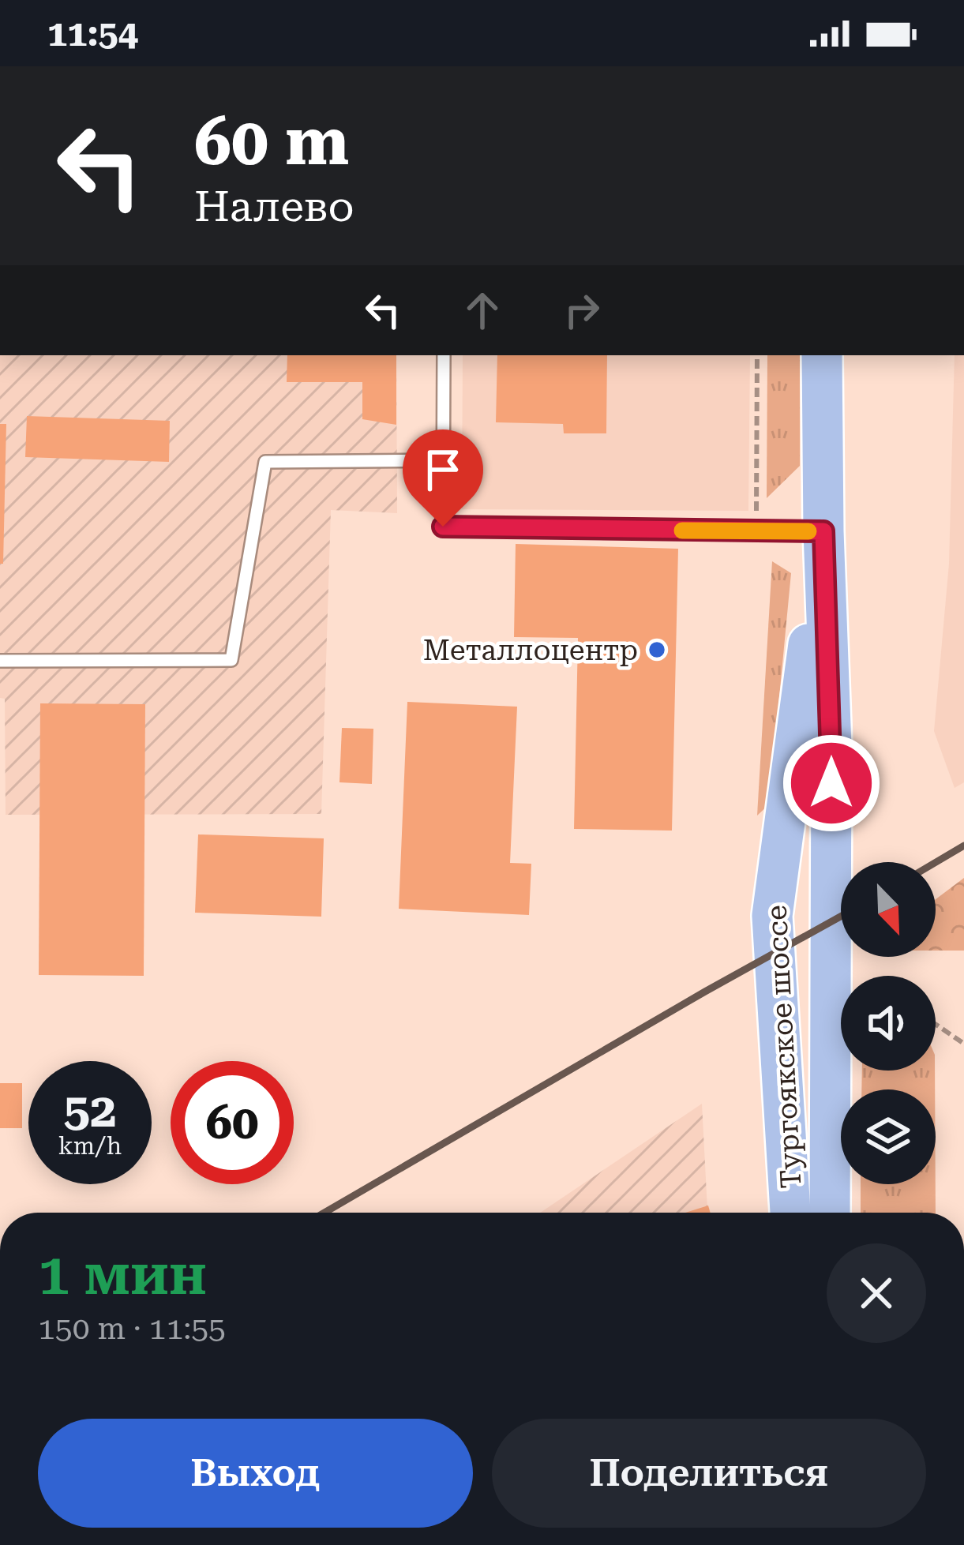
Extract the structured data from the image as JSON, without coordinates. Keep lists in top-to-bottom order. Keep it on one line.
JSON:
{"streets":{"main road":["Тургоякское шоссе"]},"places":["Металлоцентр"],"north":"bottom right","page":{"status":"11:54","turn":["60 m","Налево"],"speed":"52 km/h","limit":"60","heading":["1 мин","150 m · 11:55"],"buttons":["Выход","Поделиться"]}}
